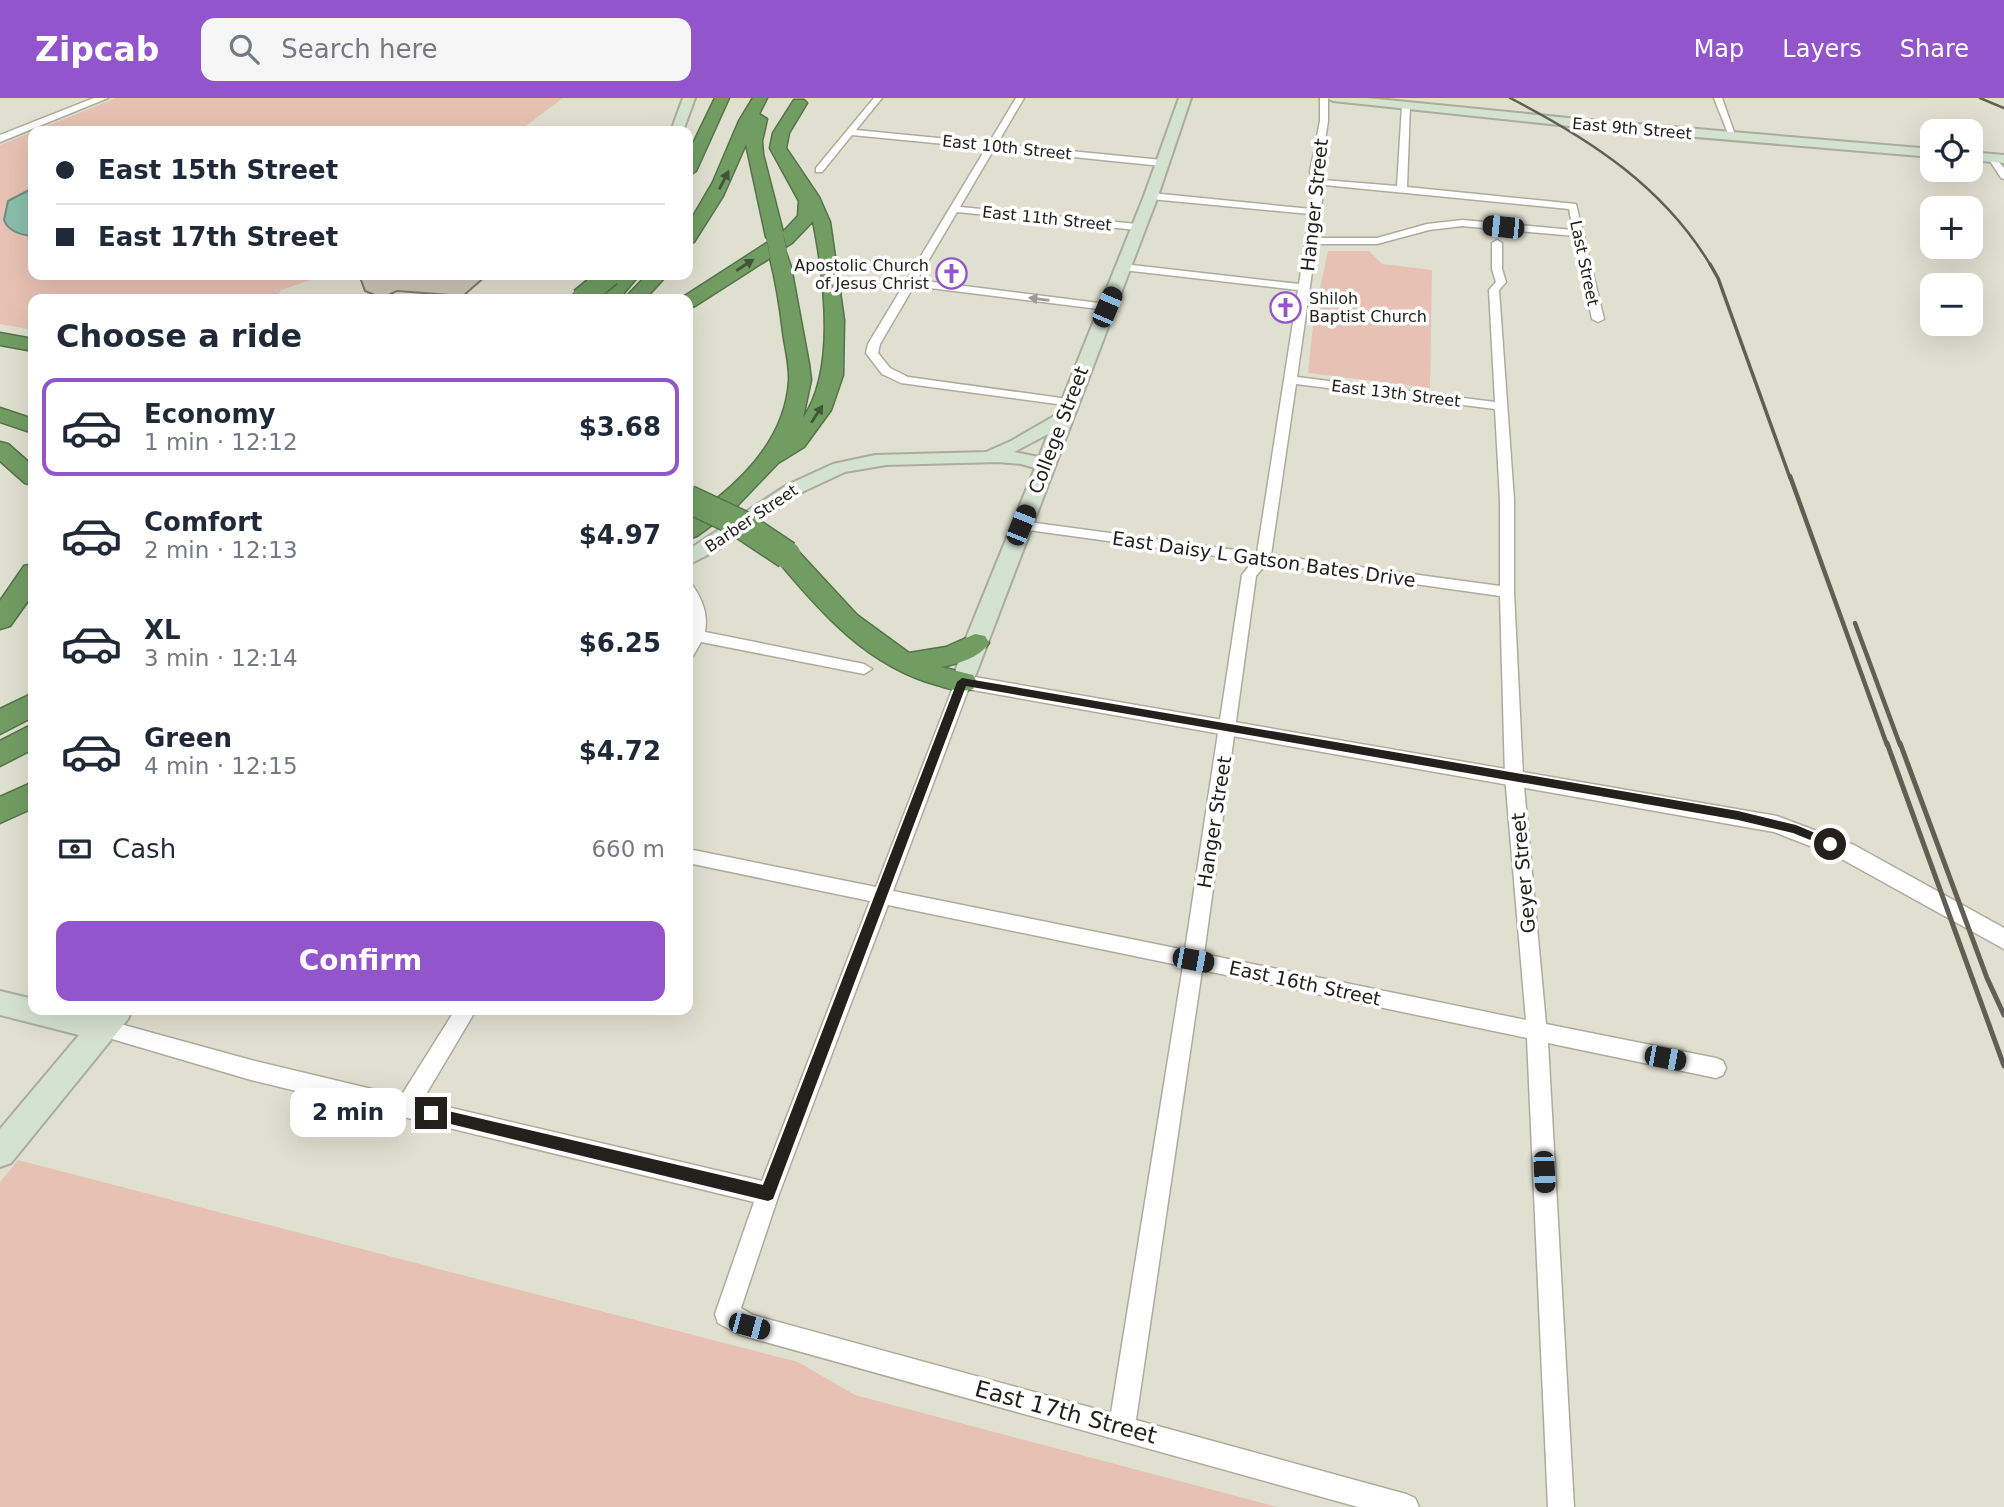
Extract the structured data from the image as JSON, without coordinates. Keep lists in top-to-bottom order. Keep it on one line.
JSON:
{"streets":{"main road":["East 9th Street","College Street","Barber Street"],"street":["East 10th Street","Hanger Street","East 11th Street","Last Street","East 13th Street","East Daisy L Gatson Bates Drive","Geyer Street","East 16th Street","East 17th Street"]},"crossings":[["East 10th Street","College Street"],["Hanger Street","East 13th Street"],["Hanger Street","East Daisy L Gatson Bates Drive"],["Hanger Street","East 16th Street"],["Hanger Street","East 17th Street"],["East 11th Street","College Street"],["East 13th Street","Geyer Street"],["College Street","Barber Street"],["College Street","East Daisy L Gatson Bates Drive"],["College Street","East 16th Street"],["College Street","East 17th Street"],["East Daisy L Gatson Bates Drive","Geyer Street"],["Geyer Street","East 16th Street"]],"places":{"church":["Apostolic Church of Jesus Christ","Shiloh Baptist Church"]},"page":{"header":"Zipcab","search":"Search here","nav":["Map","Layers","Share"],"map_buttons":["+","−"],"banner":["East 15th Street","East 17th Street"],"heading":"Choose a ride","list":[{"name":"Economy","note":"1 min · 12:12","value":"$3.68"},{"name":"Comfort","note":"2 min · 12:13","value":"$4.97"},{"name":"XL","note":"3 min · 12:14","value":"$6.25"},{"name":"Green","note":"4 min · 12:15","value":"$4.72"}],"pay":["Cash","660 m"],"buttons":"Confirm","bubble":"2 min"}}
